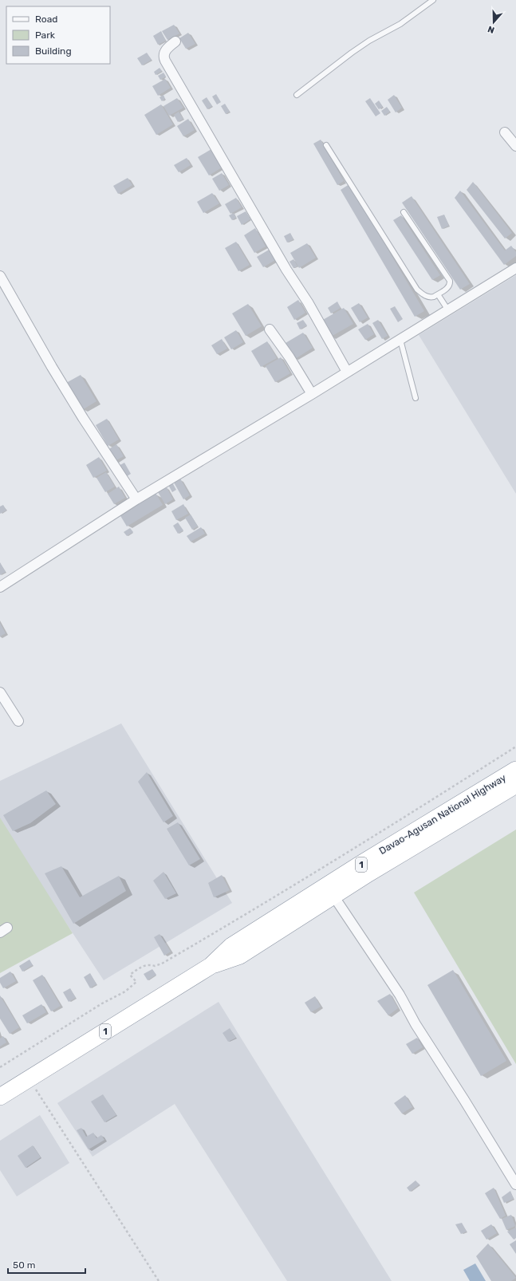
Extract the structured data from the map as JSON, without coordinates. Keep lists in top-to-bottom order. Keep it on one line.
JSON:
{"streets":{"highway":["Davao-Agusan National Highway","1"]},"legend":["Road","Park","Building"],"scale_bar":"50 m","north":"bottom"}
